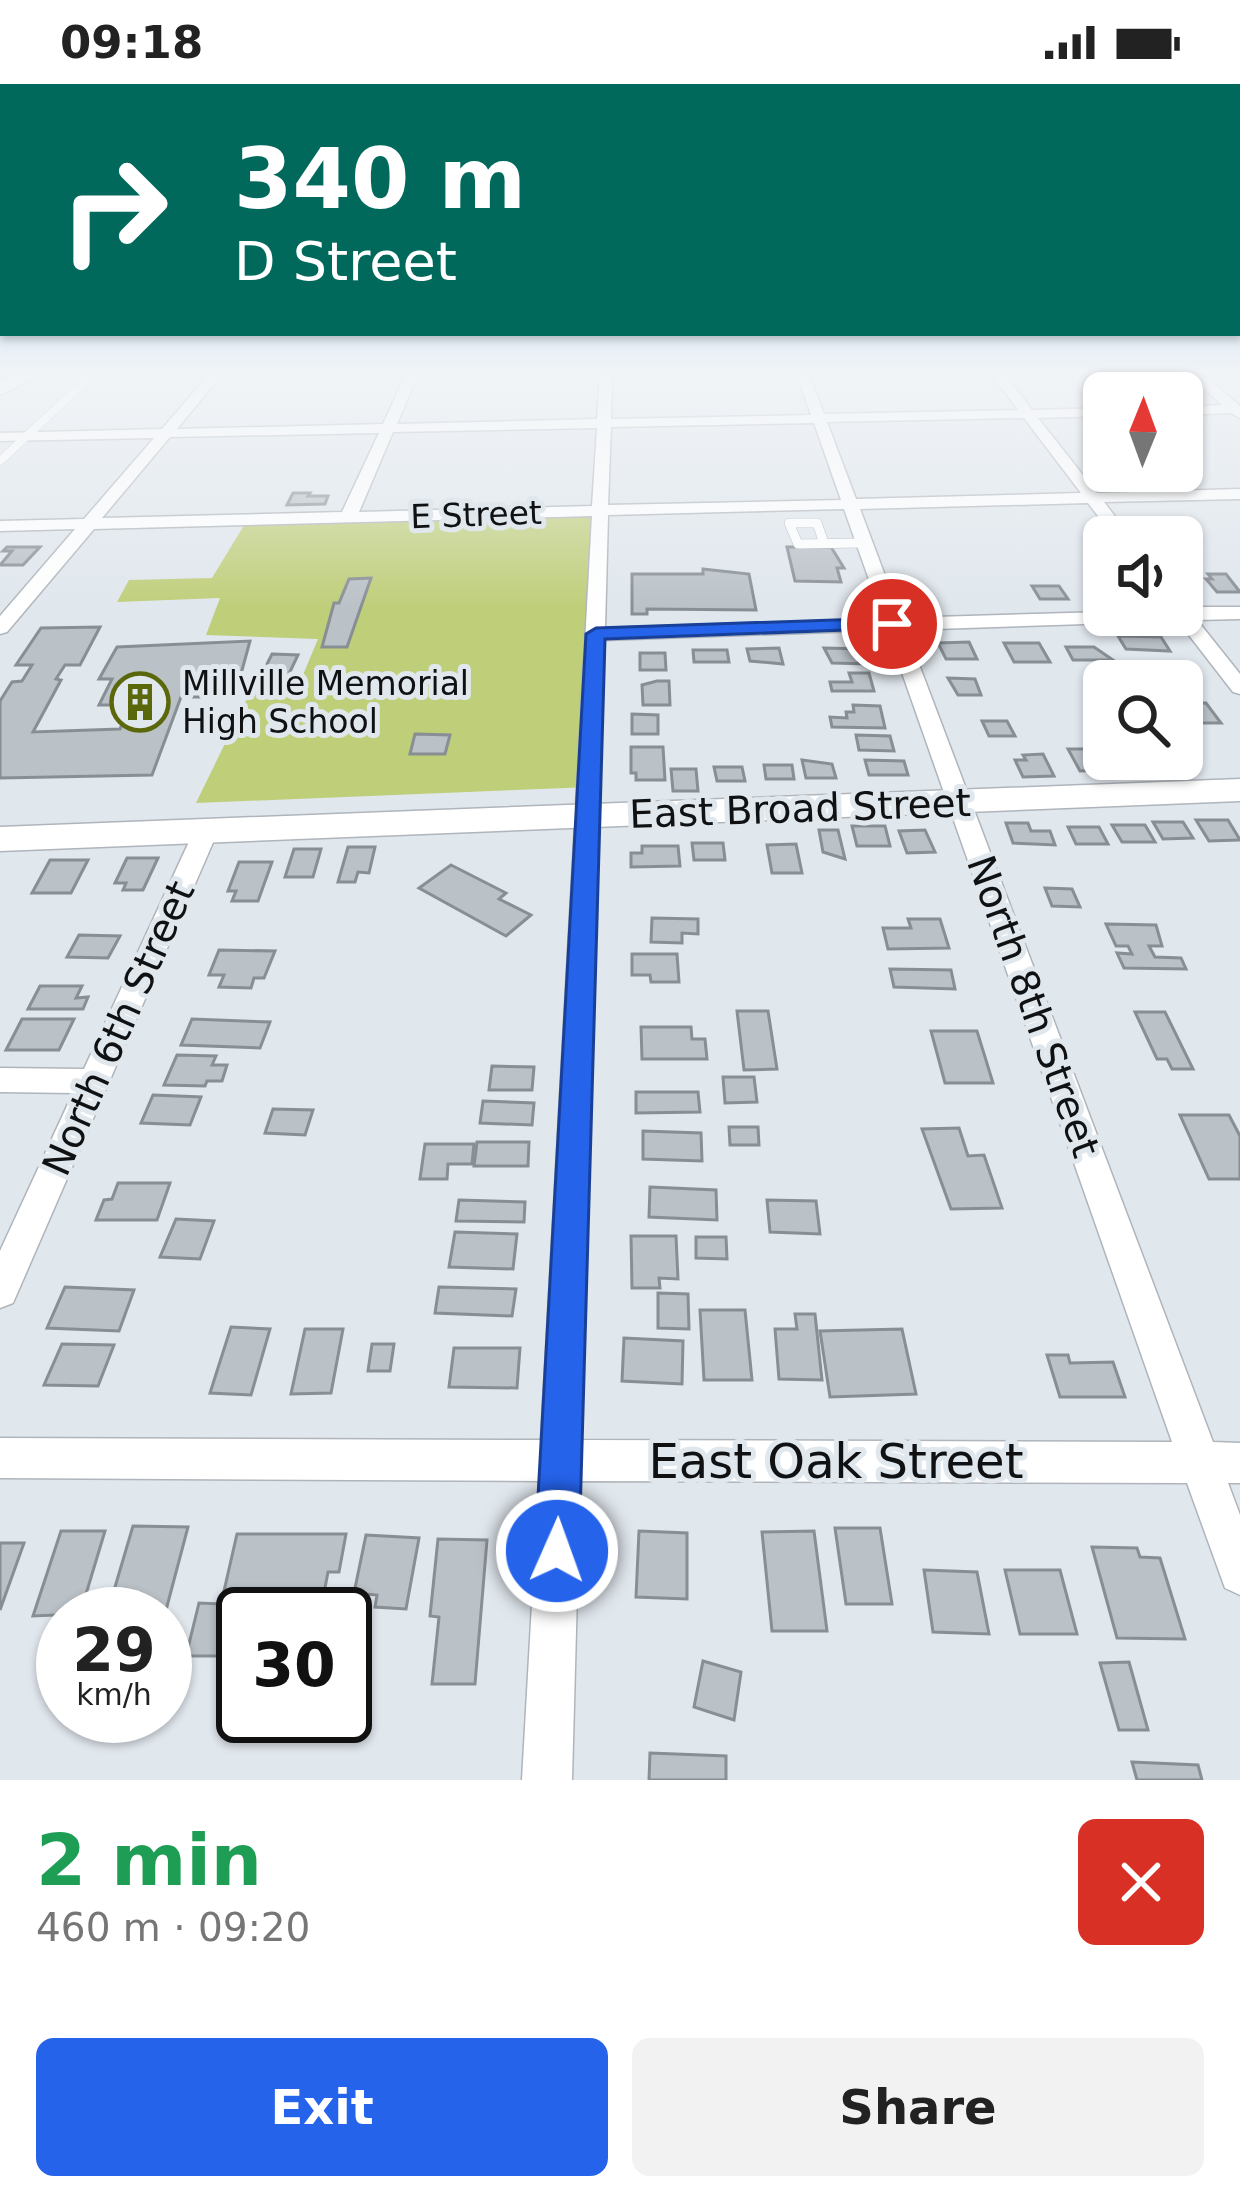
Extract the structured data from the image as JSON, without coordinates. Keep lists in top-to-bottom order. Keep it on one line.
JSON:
{"streets":{"main road":["East Broad Street"],"street":["E Street","North 8th Street","North 6th Street","East Oak Street"]},"crossings":[["E Street","North 8th Street"],["East Broad Street","North 8th Street"],["East Broad Street","North 6th Street"],["North 8th Street","East Oak Street"]],"places":{"building":["Millville Memorial High School"]},"north":"top","page":{"status":"09:18","turn":["340 m","D Street"],"speed":"29 km/h","limit":"30","heading":["2 min","460 m · 09:20"],"buttons":["Exit","Share"]}}
